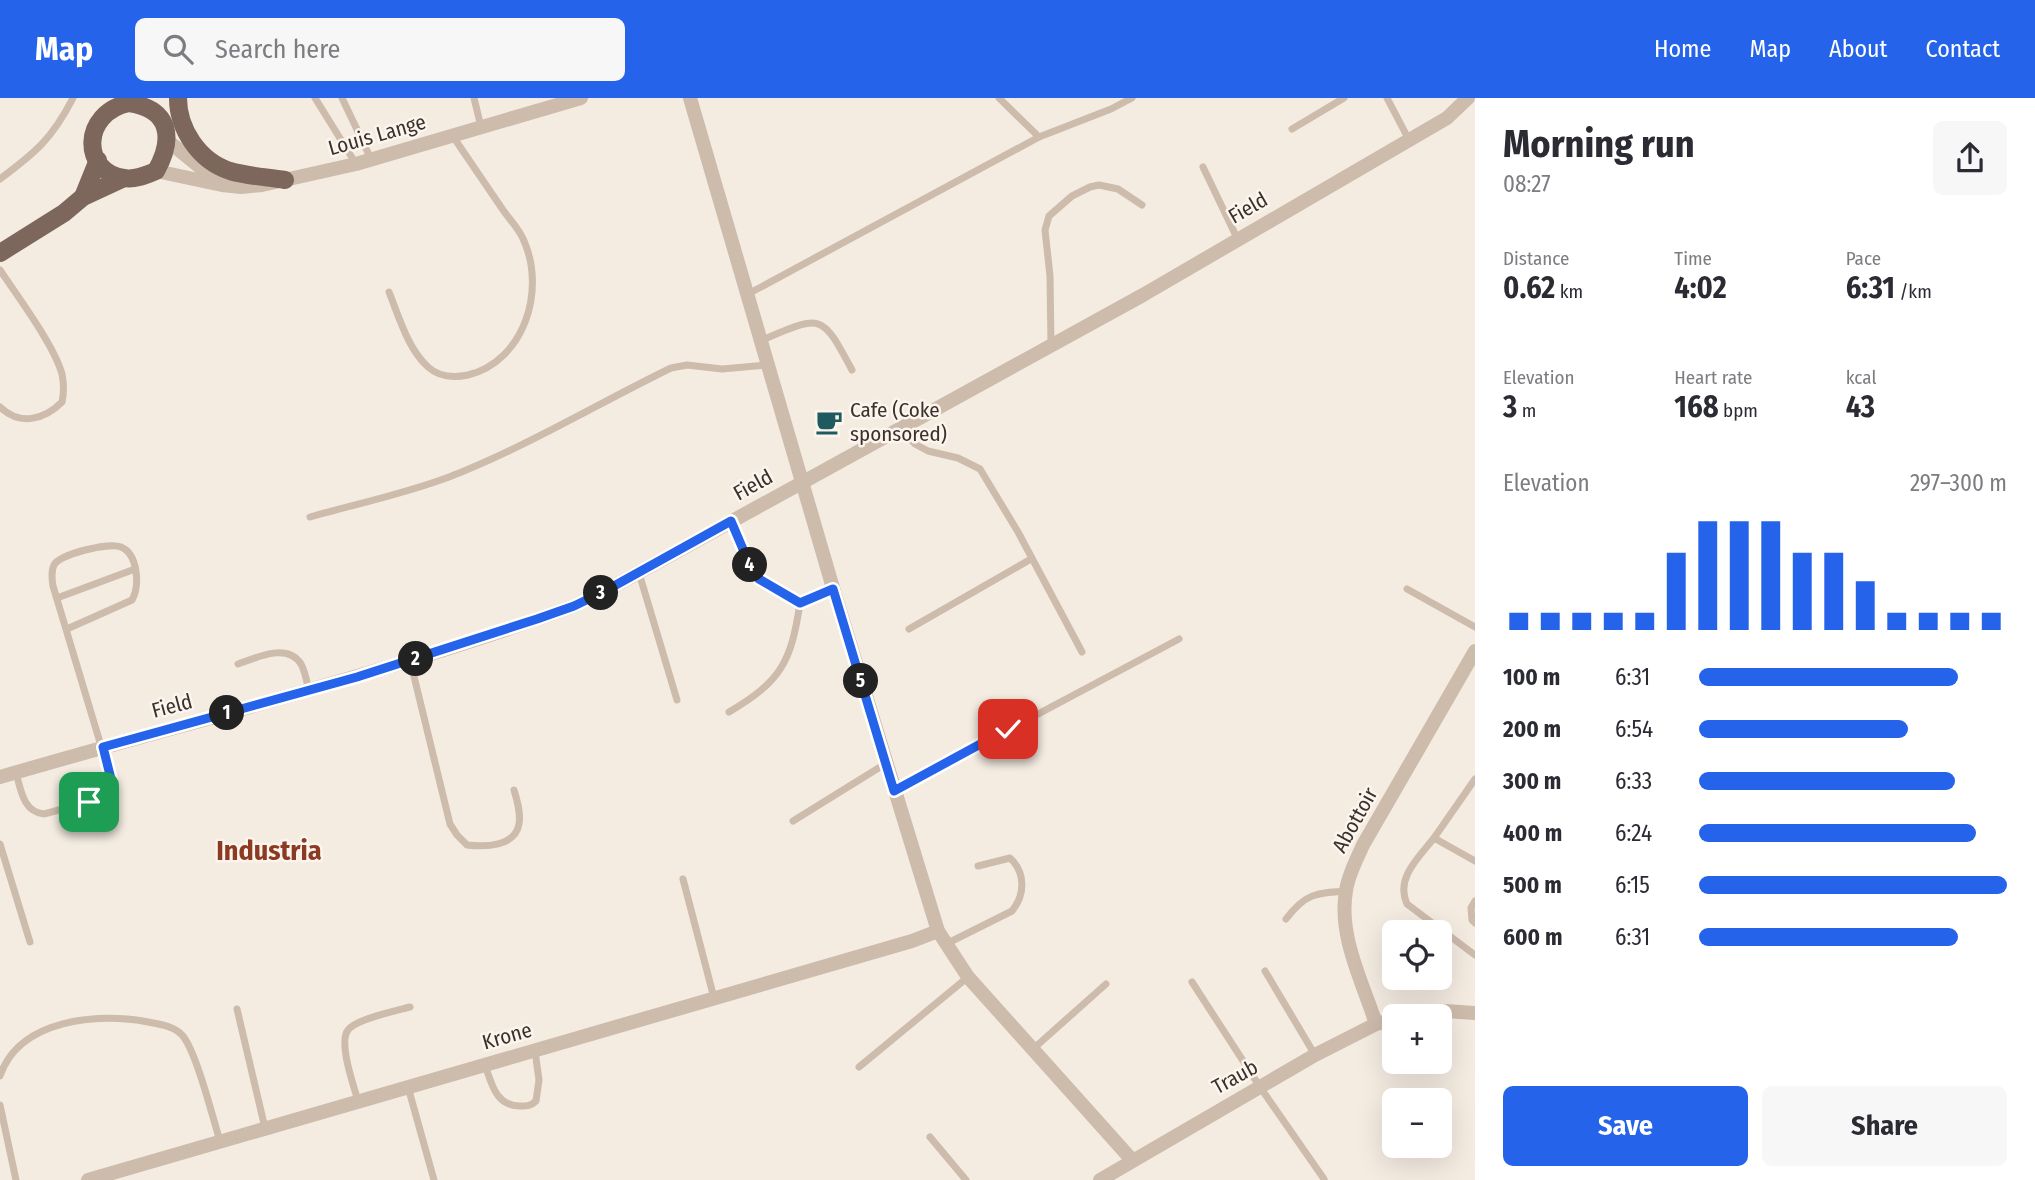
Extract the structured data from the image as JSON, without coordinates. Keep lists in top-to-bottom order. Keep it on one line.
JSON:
{"streets":{"street":["Louis Lange","Field","Abottoir","Krone","Traub"]},"crossings":[["Abottoir","Traub"]],"districts":["Industria"],"places":{"cafe":["Cafe (Coke sponsored)"]},"page":{"header":"Map","search":"Search here","nav":["Home","Map","About","Contact"],"heading":["Morning run","08:27"],"stats":[["Distance","0.62 km"],["Time","4:02"],["Pace","6:31 /km"],["Elevation","3 m"],["Heart rate","168 bpm"],["kcal","43"]],"chart":["Elevation","297–300 m"],"pins":["4","3","2","5","1"],"list":[{"name":"100 m","note":"6:31"},{"name":"200 m","note":"6:54"},{"name":"300 m","note":"6:33"},{"name":"400 m","note":"6:24"},{"name":"500 m","note":"6:15"},{"name":"600 m","note":"6:31"}],"map_buttons":["+","−"],"buttons":["Save","Share"]}}
